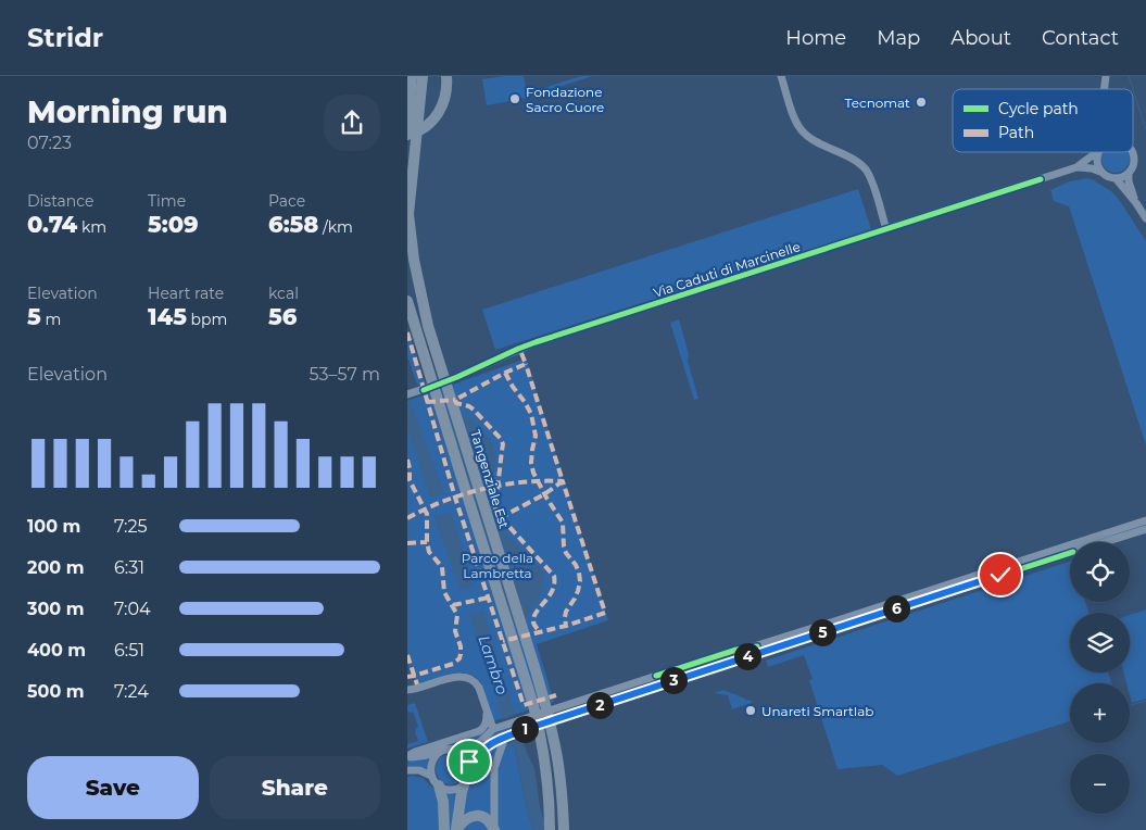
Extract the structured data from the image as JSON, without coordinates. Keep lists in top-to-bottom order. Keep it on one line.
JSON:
{"streets":{"highway":["Tangenziale Est"],"street":["Via Caduti di Marcinelle"]},"water":["Lambro"],"parks":["Parco della Lambretta"],"places":["Fondazione Sacro Cuore","Tecnomat","Unareti Smartlab"],"legend":["Cycle path","Path"],"page":{"header":"Stridr","nav":["Home","Map","About","Contact"],"heading":["Morning run","07:23"],"stats":[["Distance","0.74 km"],["Time","5:09"],["Pace","6:58 /km"],["Elevation","5 m"],["Heart rate","145 bpm"],["kcal","56"]],"chart":["Elevation","53–57 m"],"list":[{"name":"100 m","note":"7:25"},{"name":"200 m","note":"6:31"},{"name":"300 m","note":"7:04"},{"name":"400 m","note":"6:51"},{"name":"500 m","note":"7:24"}],"map_buttons":["+","−"],"pins":["6","5","4","3","2","1"],"buttons":["Save","Share"]}}
